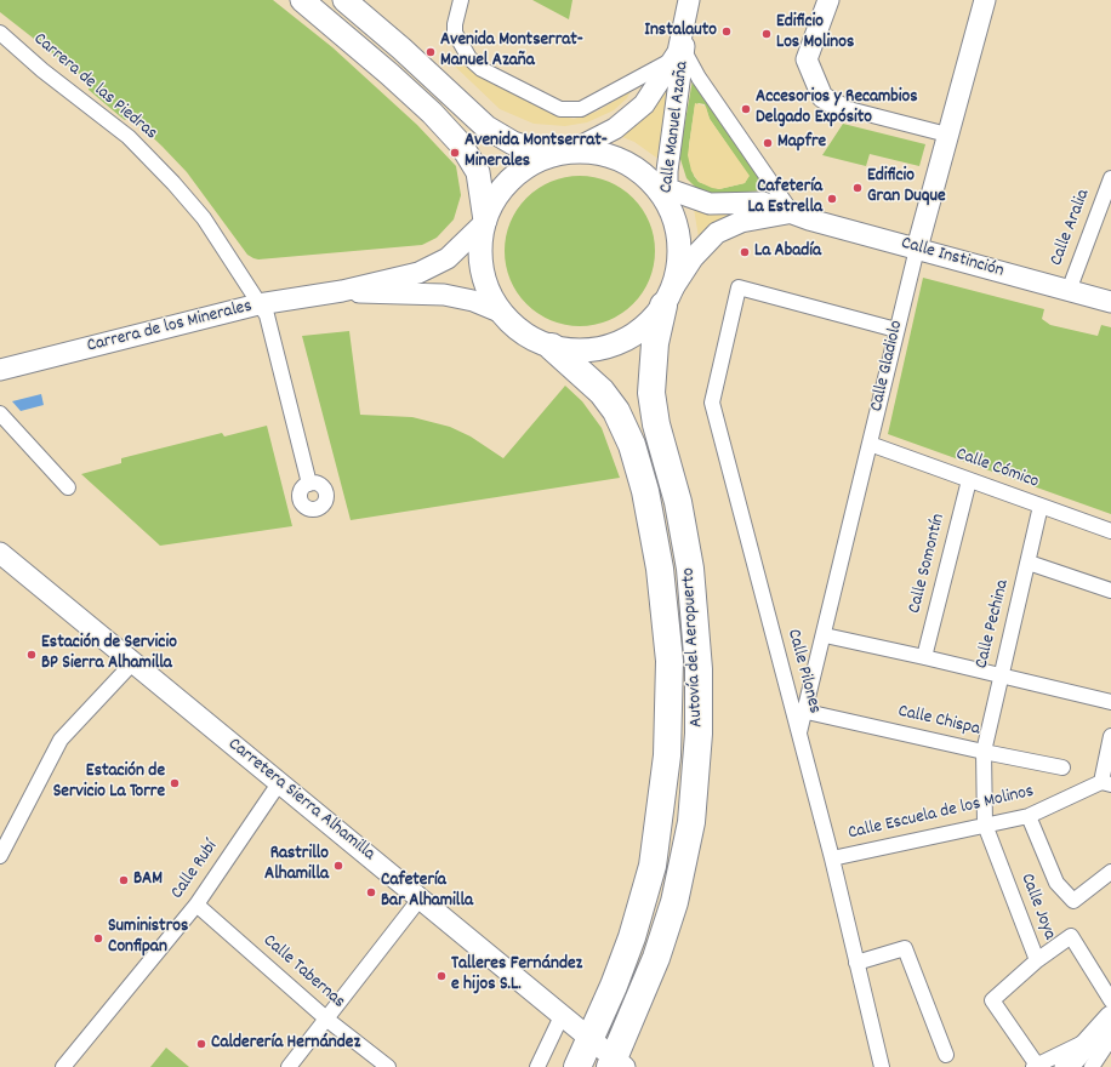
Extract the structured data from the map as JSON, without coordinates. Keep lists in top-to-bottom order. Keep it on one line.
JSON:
{"streets":{"highway":["Autovía del Aeropuerto"],"main road":["Calle Manuel Azaña","Calle Instinción","Carrera de los Minerales","Calle Gladiolo","Carretera Sierra Alhamilla"],"street":["Carrera de las Piedras","Calle Aralia","Calle Cómico","Calle Somontín","Calle Pechina","Calle Pilones","Calle Chispa","Calle Escuela de los Molinos","Calle Rubí","Calle Joya","Calle Tabernas"]},"crossings":[["Carrera de las Piedras","Carrera de los Minerales"],["Calle Manuel Azaña","Calle Instinción"],["Calle Aralia","Calle Instinción"],["Calle Instinción","Calle Gladiolo"],["Calle Instinción","Autovía del Aeropuerto"],["Calle Gladiolo","Calle Cómico"],["Calle Gladiolo","Calle Pilones"],["Calle Gladiolo","Calle Chispa"],["Calle Cómico","Calle Somontín"],["Calle Cómico","Calle Pechina"],["Calle Pechina","Calle Chispa"],["Calle Pechina","Calle Joya"],["Autovía del Aeropuerto","Carretera Sierra Alhamilla"],["Calle Pilones","Calle Escuela de los Molinos"],["Calle Chispa","Calle Joya"],["Carretera Sierra Alhamilla","Calle Rubí"],["Calle Escuela de los Molinos","Calle Joya"],["Calle Rubí","Calle Tabernas"]],"places":["Instalauto","Edificio Los Molinos","Avenida Montserrat- Manuel Azaña","Accesorios y Recambios Delgado Expósito","Mapfre","Avenida Montserrat- Minerales","Edificio Gran Duque","Cafetería La Estrella","La Abadía","Estación de Servicio BP Sierra Alhamilla","Estación de Servicio La Torre","Rastrillo Alhamilla","BAM","Cafetería Bar Alhamilla","Suministros Confipan","Talleres Fernández e hijos S.L.","Calderería Hernández"]}
